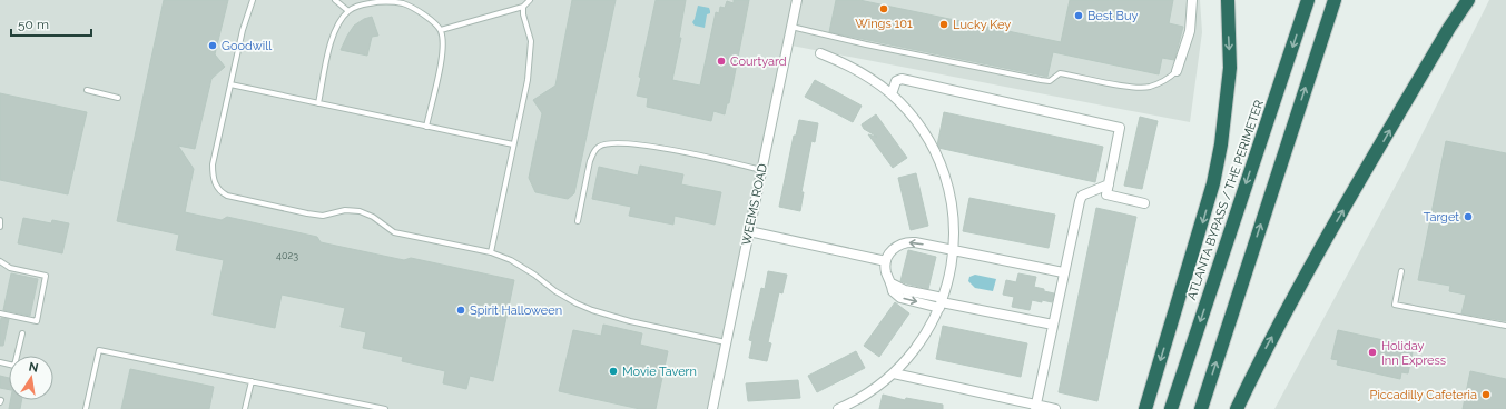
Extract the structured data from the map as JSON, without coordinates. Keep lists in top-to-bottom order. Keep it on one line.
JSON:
{"streets":{"highway":["ATLANTA BYPASS / THE PERIMETER"],"street":["WEEMS ROAD"]},"places":["Wings 101","Best Buy","Lucky Key","Goodwill","Courtyard","Target","Spirit Halloween","Holiday Inn Express","Movie Tavern","Piccadilly Cafeteria"],"house_numbers":["4023"],"scale_bar":"50 m","north":"top"}
